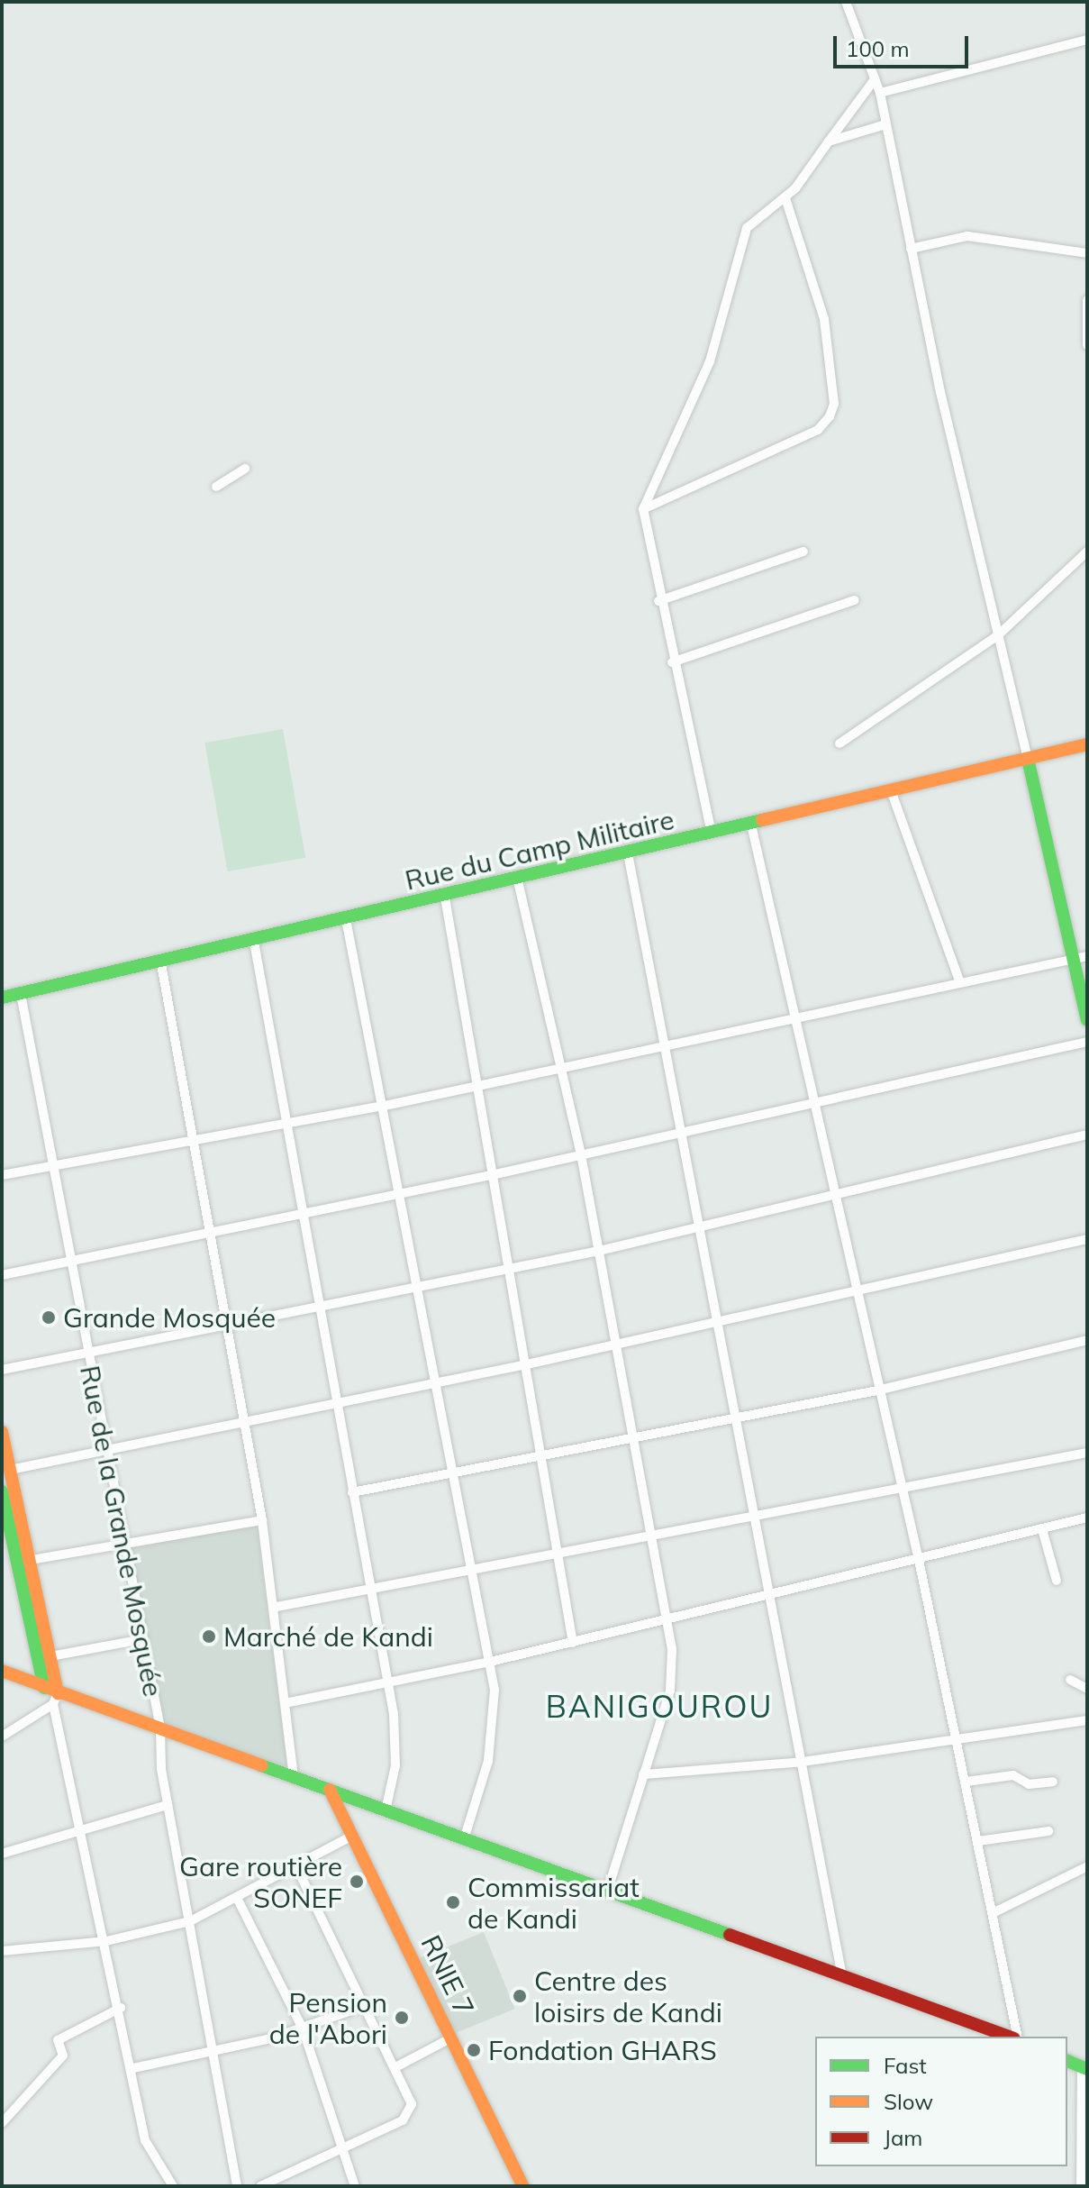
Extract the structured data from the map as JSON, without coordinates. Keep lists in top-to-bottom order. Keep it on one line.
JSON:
{"streets":{"main road":["Rue du Camp Militaire","RNIE 7"],"street":["Rue de la Grande Mosquée"]},"crossings":[["Rue du Camp Militaire","Rue de la Grande Mosquée"]],"districts":["BANIGOUROU"],"places":["Grande Mosquée","Marché de Kandi","Gare routière SONEF","Commissariat de Kandi","Centre des loisirs de Kandi","Pension de l'Abori","Fondation GHARS"],"legend":["Fast","Slow","Jam"],"scale_bar":"100 m"}
